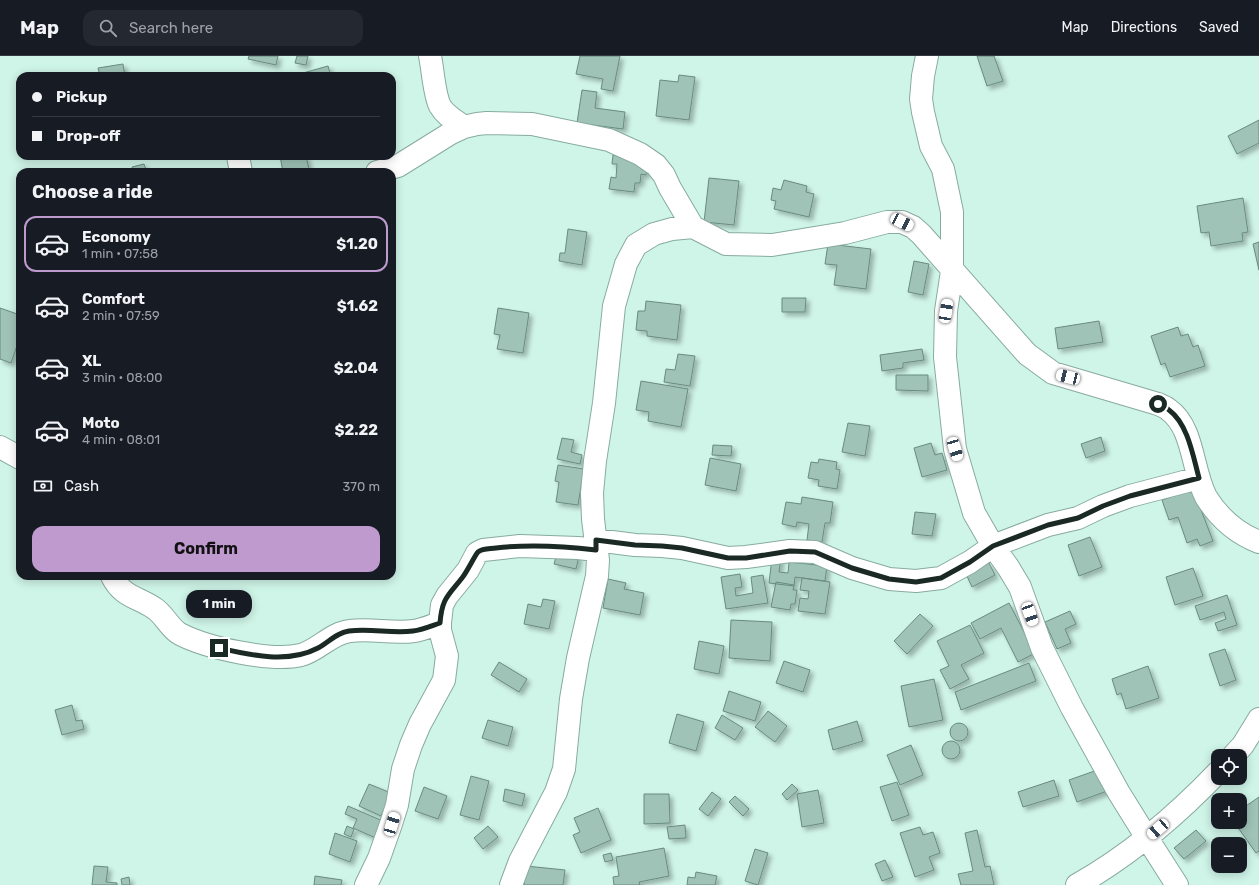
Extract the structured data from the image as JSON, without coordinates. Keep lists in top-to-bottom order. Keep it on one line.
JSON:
{"page":{"header":"Map","search":"Search here","nav":["Map","Directions","Saved"],"banner":["Pickup","Drop-off"],"heading":"Choose a ride","list":[{"name":"Economy","note":"1 min · 07:58","value":"$1.20"},{"name":"Comfort","note":"2 min · 07:59","value":"$1.62"},{"name":"XL","note":"3 min · 08:00","value":"$2.04"},{"name":"Moto","note":"4 min · 08:01","value":"$2.22"}],"pay":["Cash","370 m"],"buttons":"Confirm","bubble":"1 min","map_buttons":["+","−"]}}
